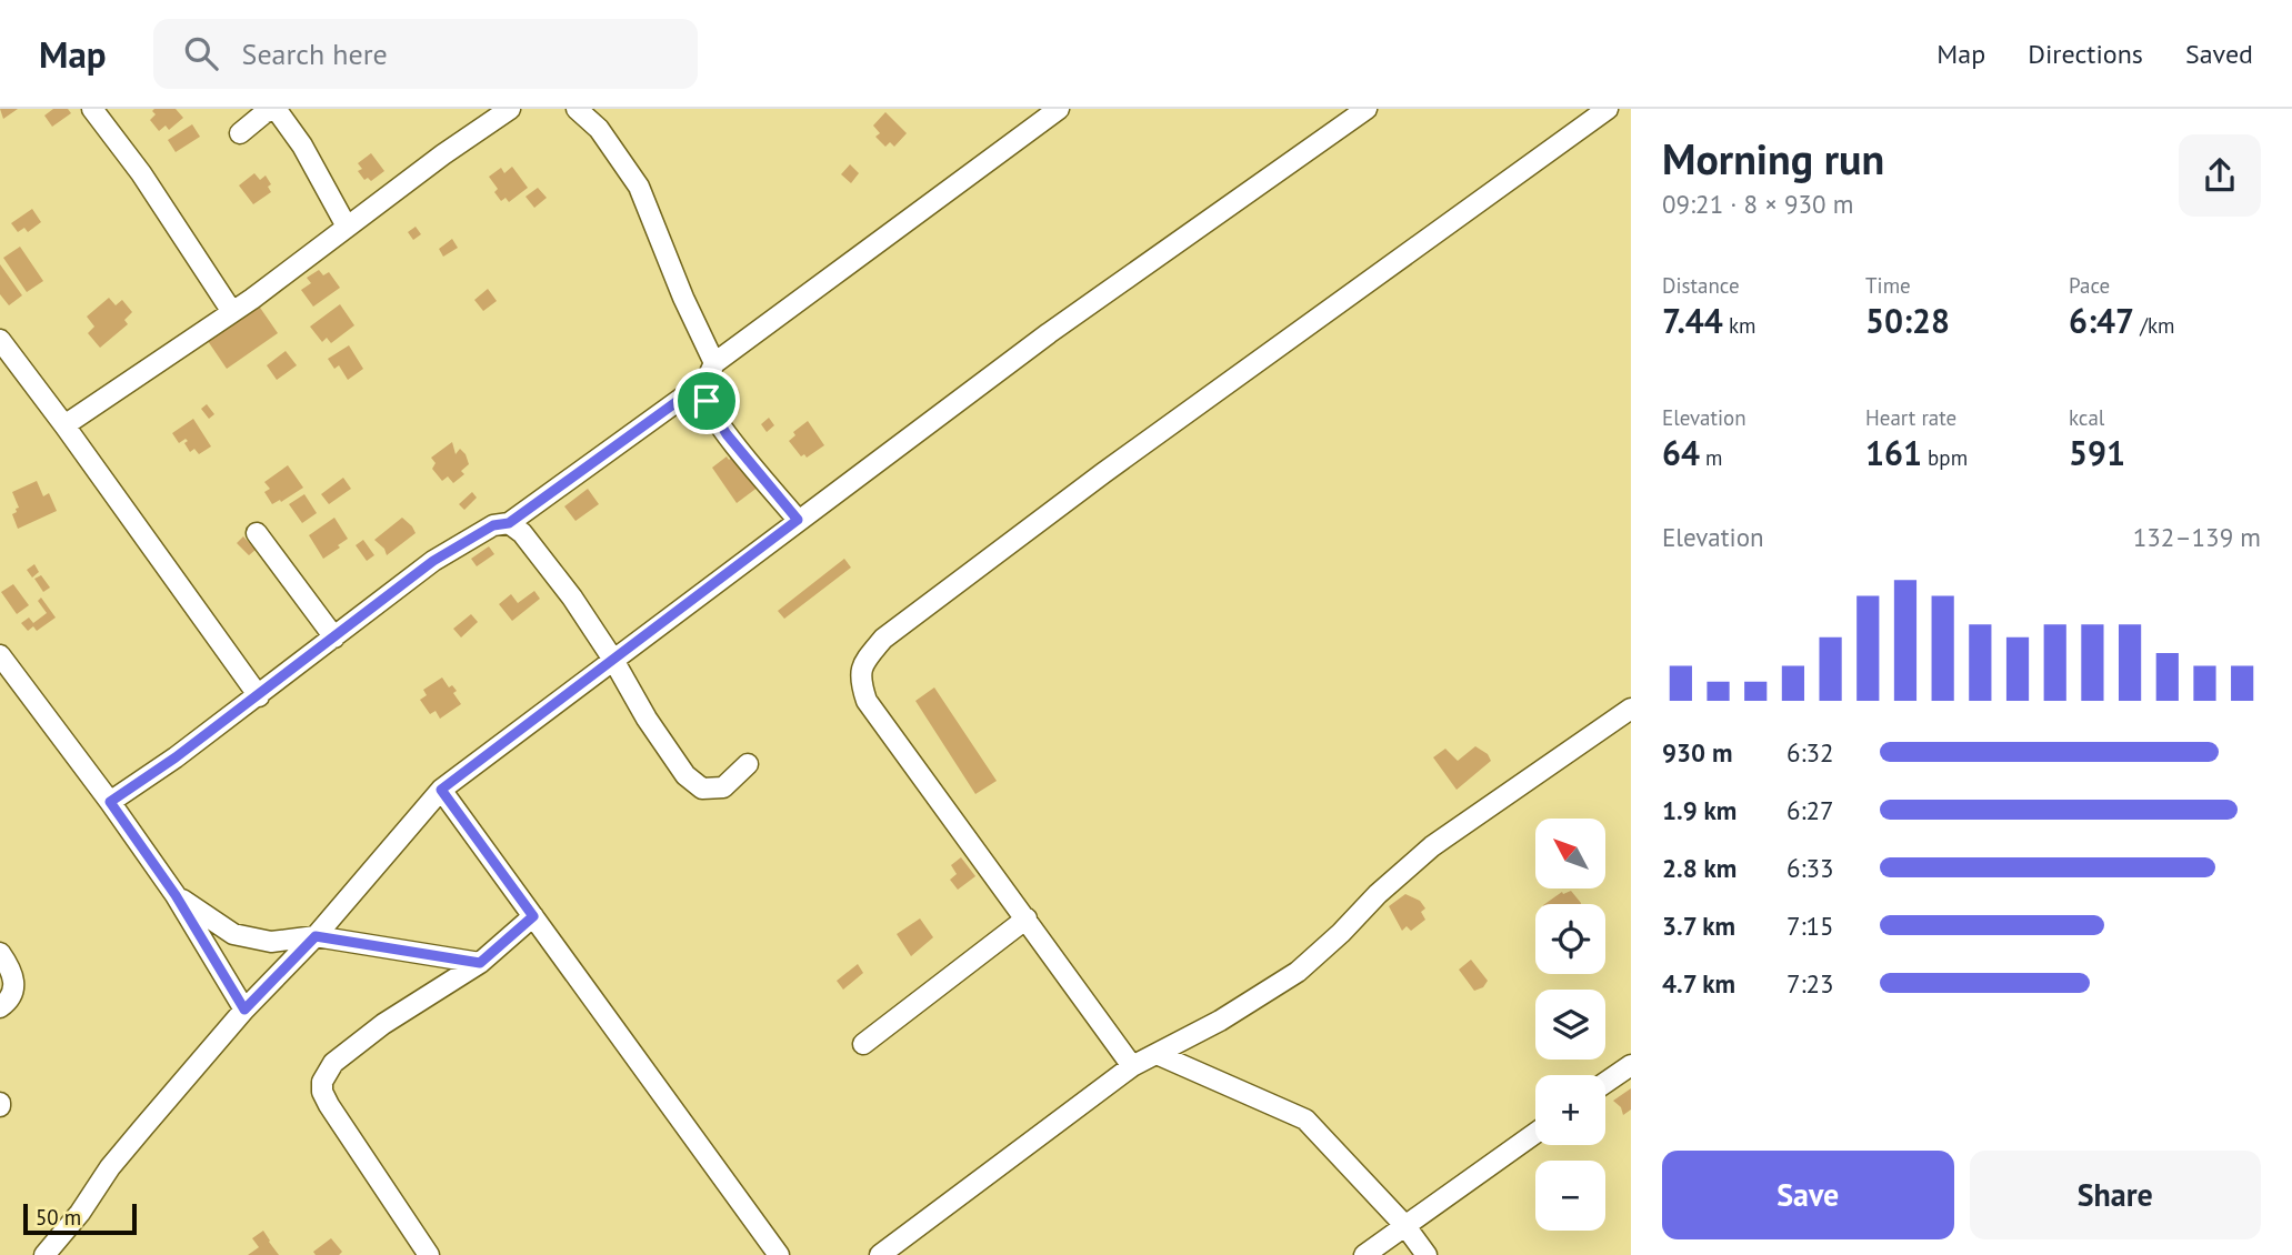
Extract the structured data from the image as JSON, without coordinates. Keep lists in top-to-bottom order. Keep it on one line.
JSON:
{"scale_bar":"50 m","north":"top left","page":{"header":"Map","search":"Search here","nav":["Map","Directions","Saved"],"heading":["Morning run","09:21 · 8 × 930 m"],"stats":[["Distance","7.44 km"],["Time","50:28"],["Pace","6:47 /km"],["Elevation","64 m"],["Heart rate","161 bpm"],["kcal","591"]],"chart":["Elevation","132–139 m"],"list":[{"name":"930 m","note":"6:32"},{"name":"1.9 km","note":"6:27"},{"name":"2.8 km","note":"6:33"},{"name":"3.7 km","note":"7:15"},{"name":"4.7 km","note":"7:23"}],"map_buttons":["+","−"],"buttons":["Save","Share"],"scale":"50 m"}}
